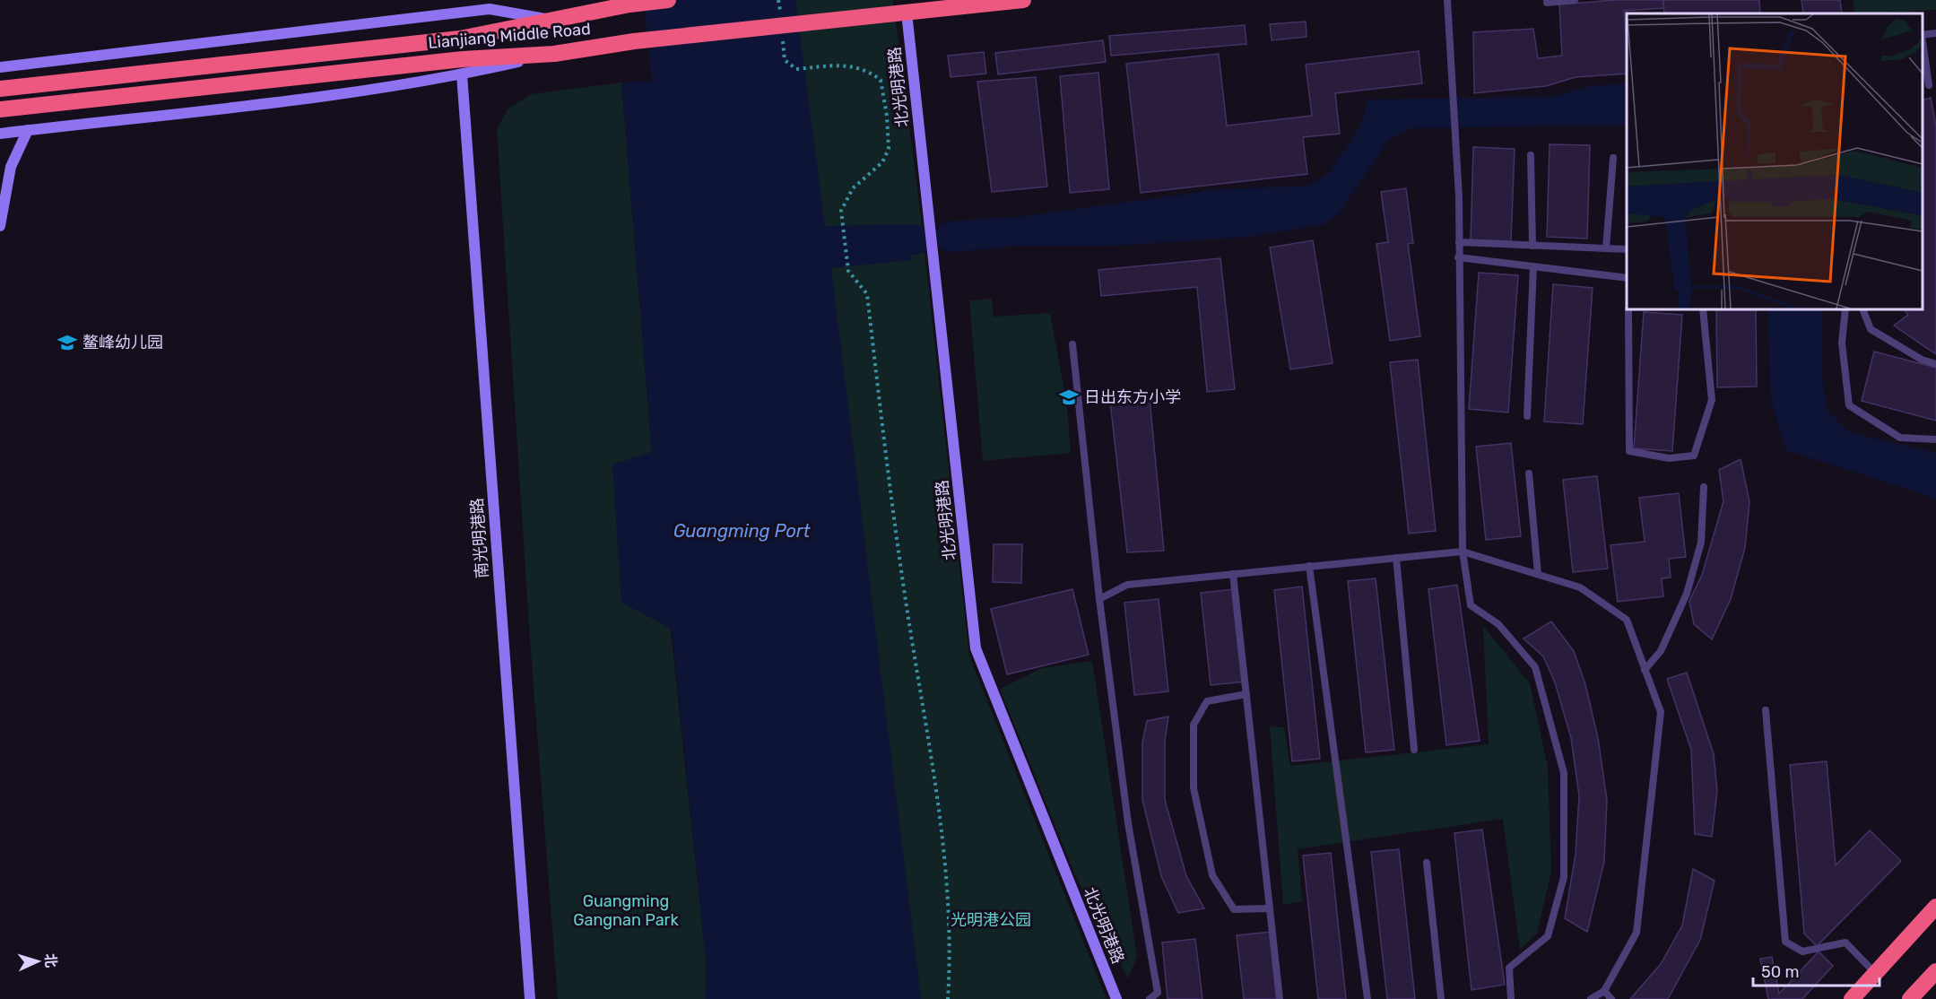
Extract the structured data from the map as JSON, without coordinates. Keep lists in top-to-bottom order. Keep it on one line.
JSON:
{"streets":{"highway":["Lianjiang Middle Road"],"street":["北光明港路","南光明港路"]},"crossings":[["Lianjiang Middle Road","北光明港路"],["Lianjiang Middle Road","南光明港路"]],"water":["Guangming Port"],"parks":["Guangming Gangnan Park","光明港公园"],"places":{"school or university":["鳌峰幼儿园","日出东方小学"]},"scale_bar":"50 m","north":"right"}
